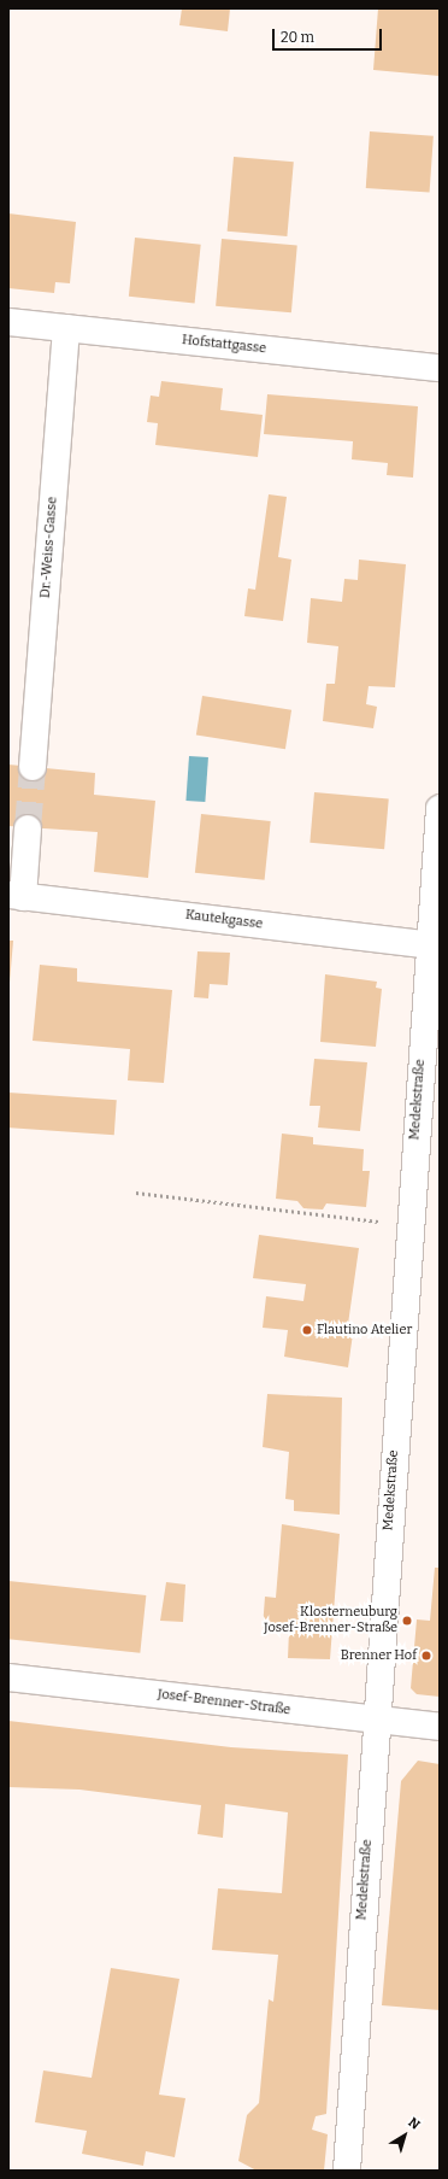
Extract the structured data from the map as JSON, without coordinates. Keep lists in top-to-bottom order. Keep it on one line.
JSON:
{"streets":{"street":["Hofstattgasse","Dr.-Weiss-Gasse","Kautekgasse","Medekstraße","Josef-Brenner-Straße"]},"crossings":[["Hofstattgasse","Dr.-Weiss-Gasse"],["Kautekgasse","Medekstraße"],["Medekstraße","Josef-Brenner-Straße"]],"places":["Flautino Atelier","Klosterneuburg Josef-Brenner-Straße","Brenner Hof"],"scale_bar":"20 m","north":"top right"}
